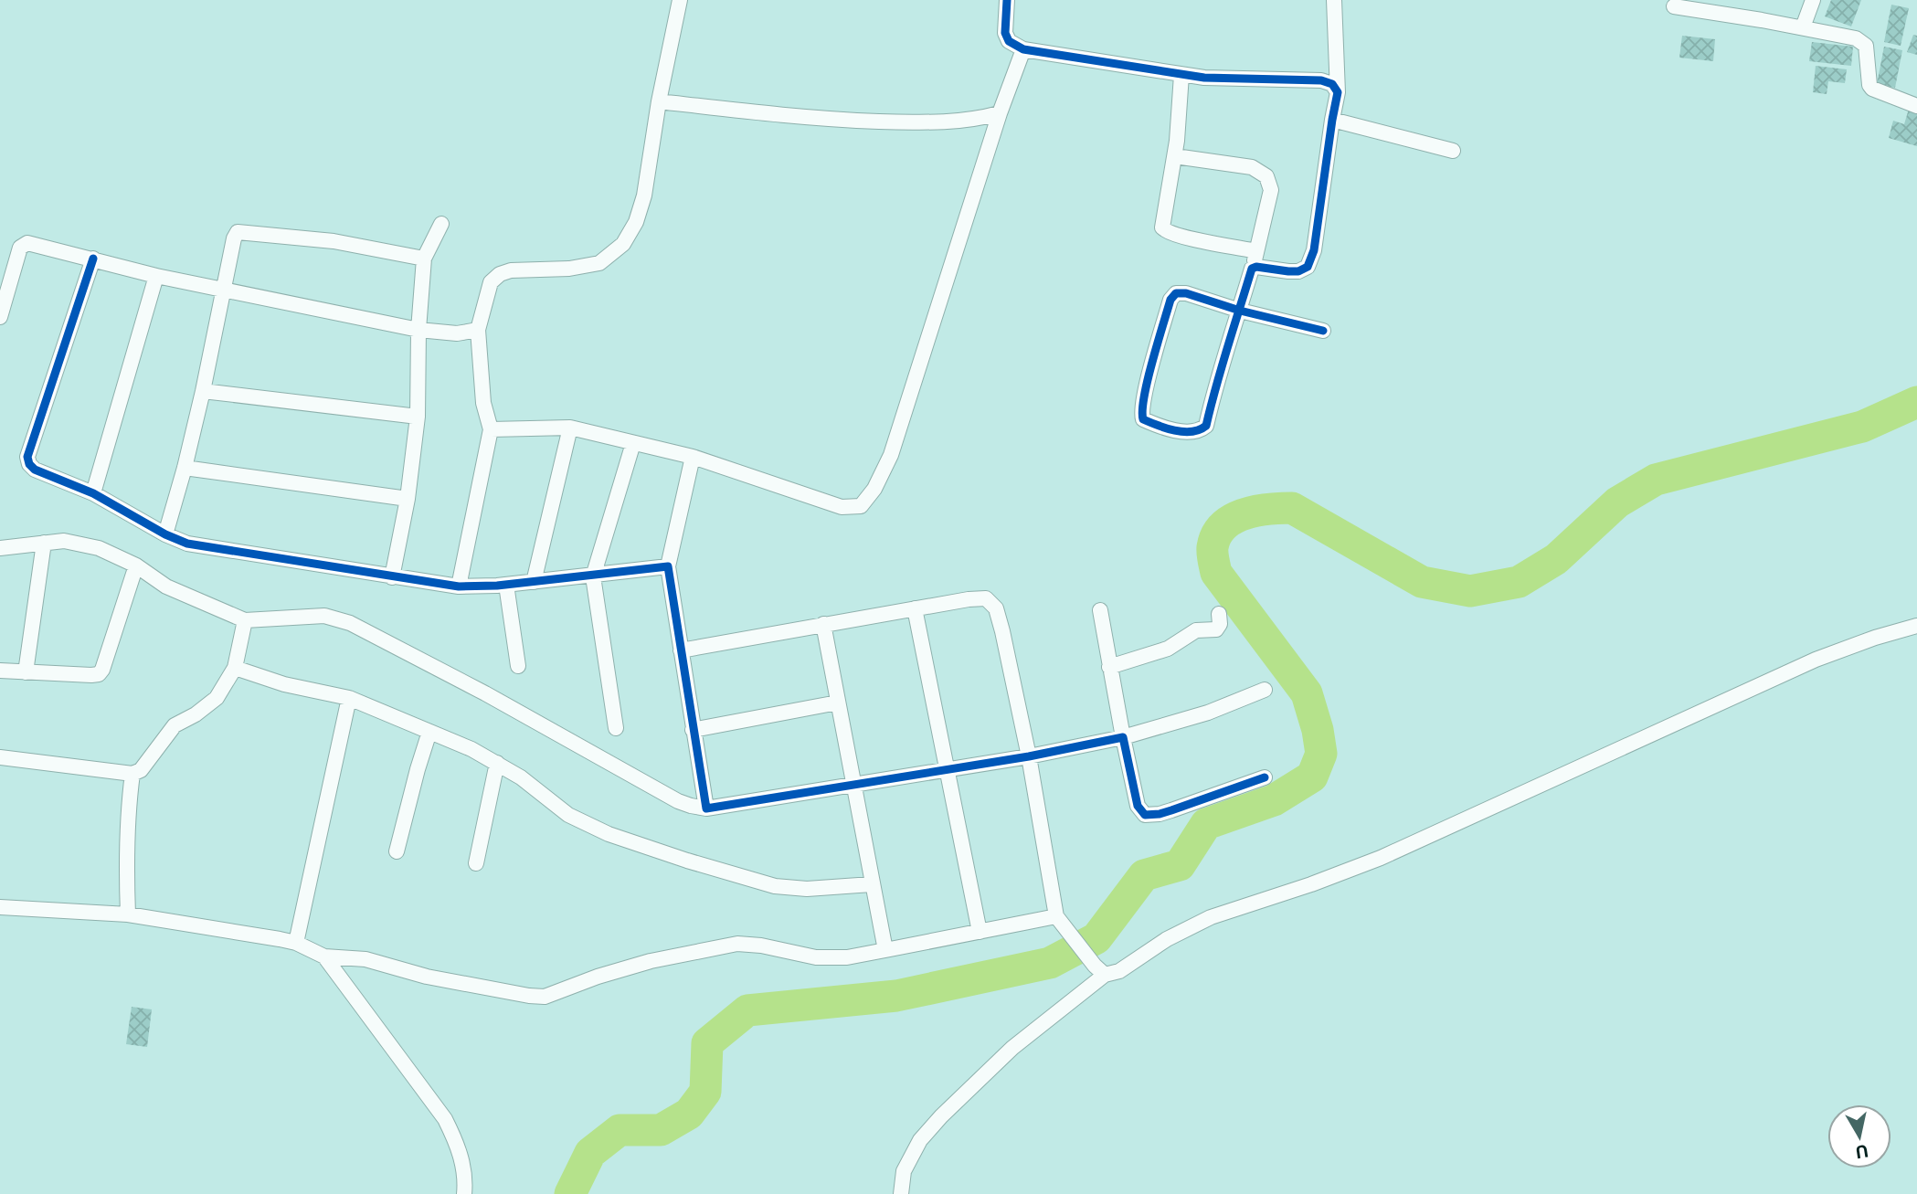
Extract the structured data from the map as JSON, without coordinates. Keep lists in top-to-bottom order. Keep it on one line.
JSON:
{"north":"bottom"}
